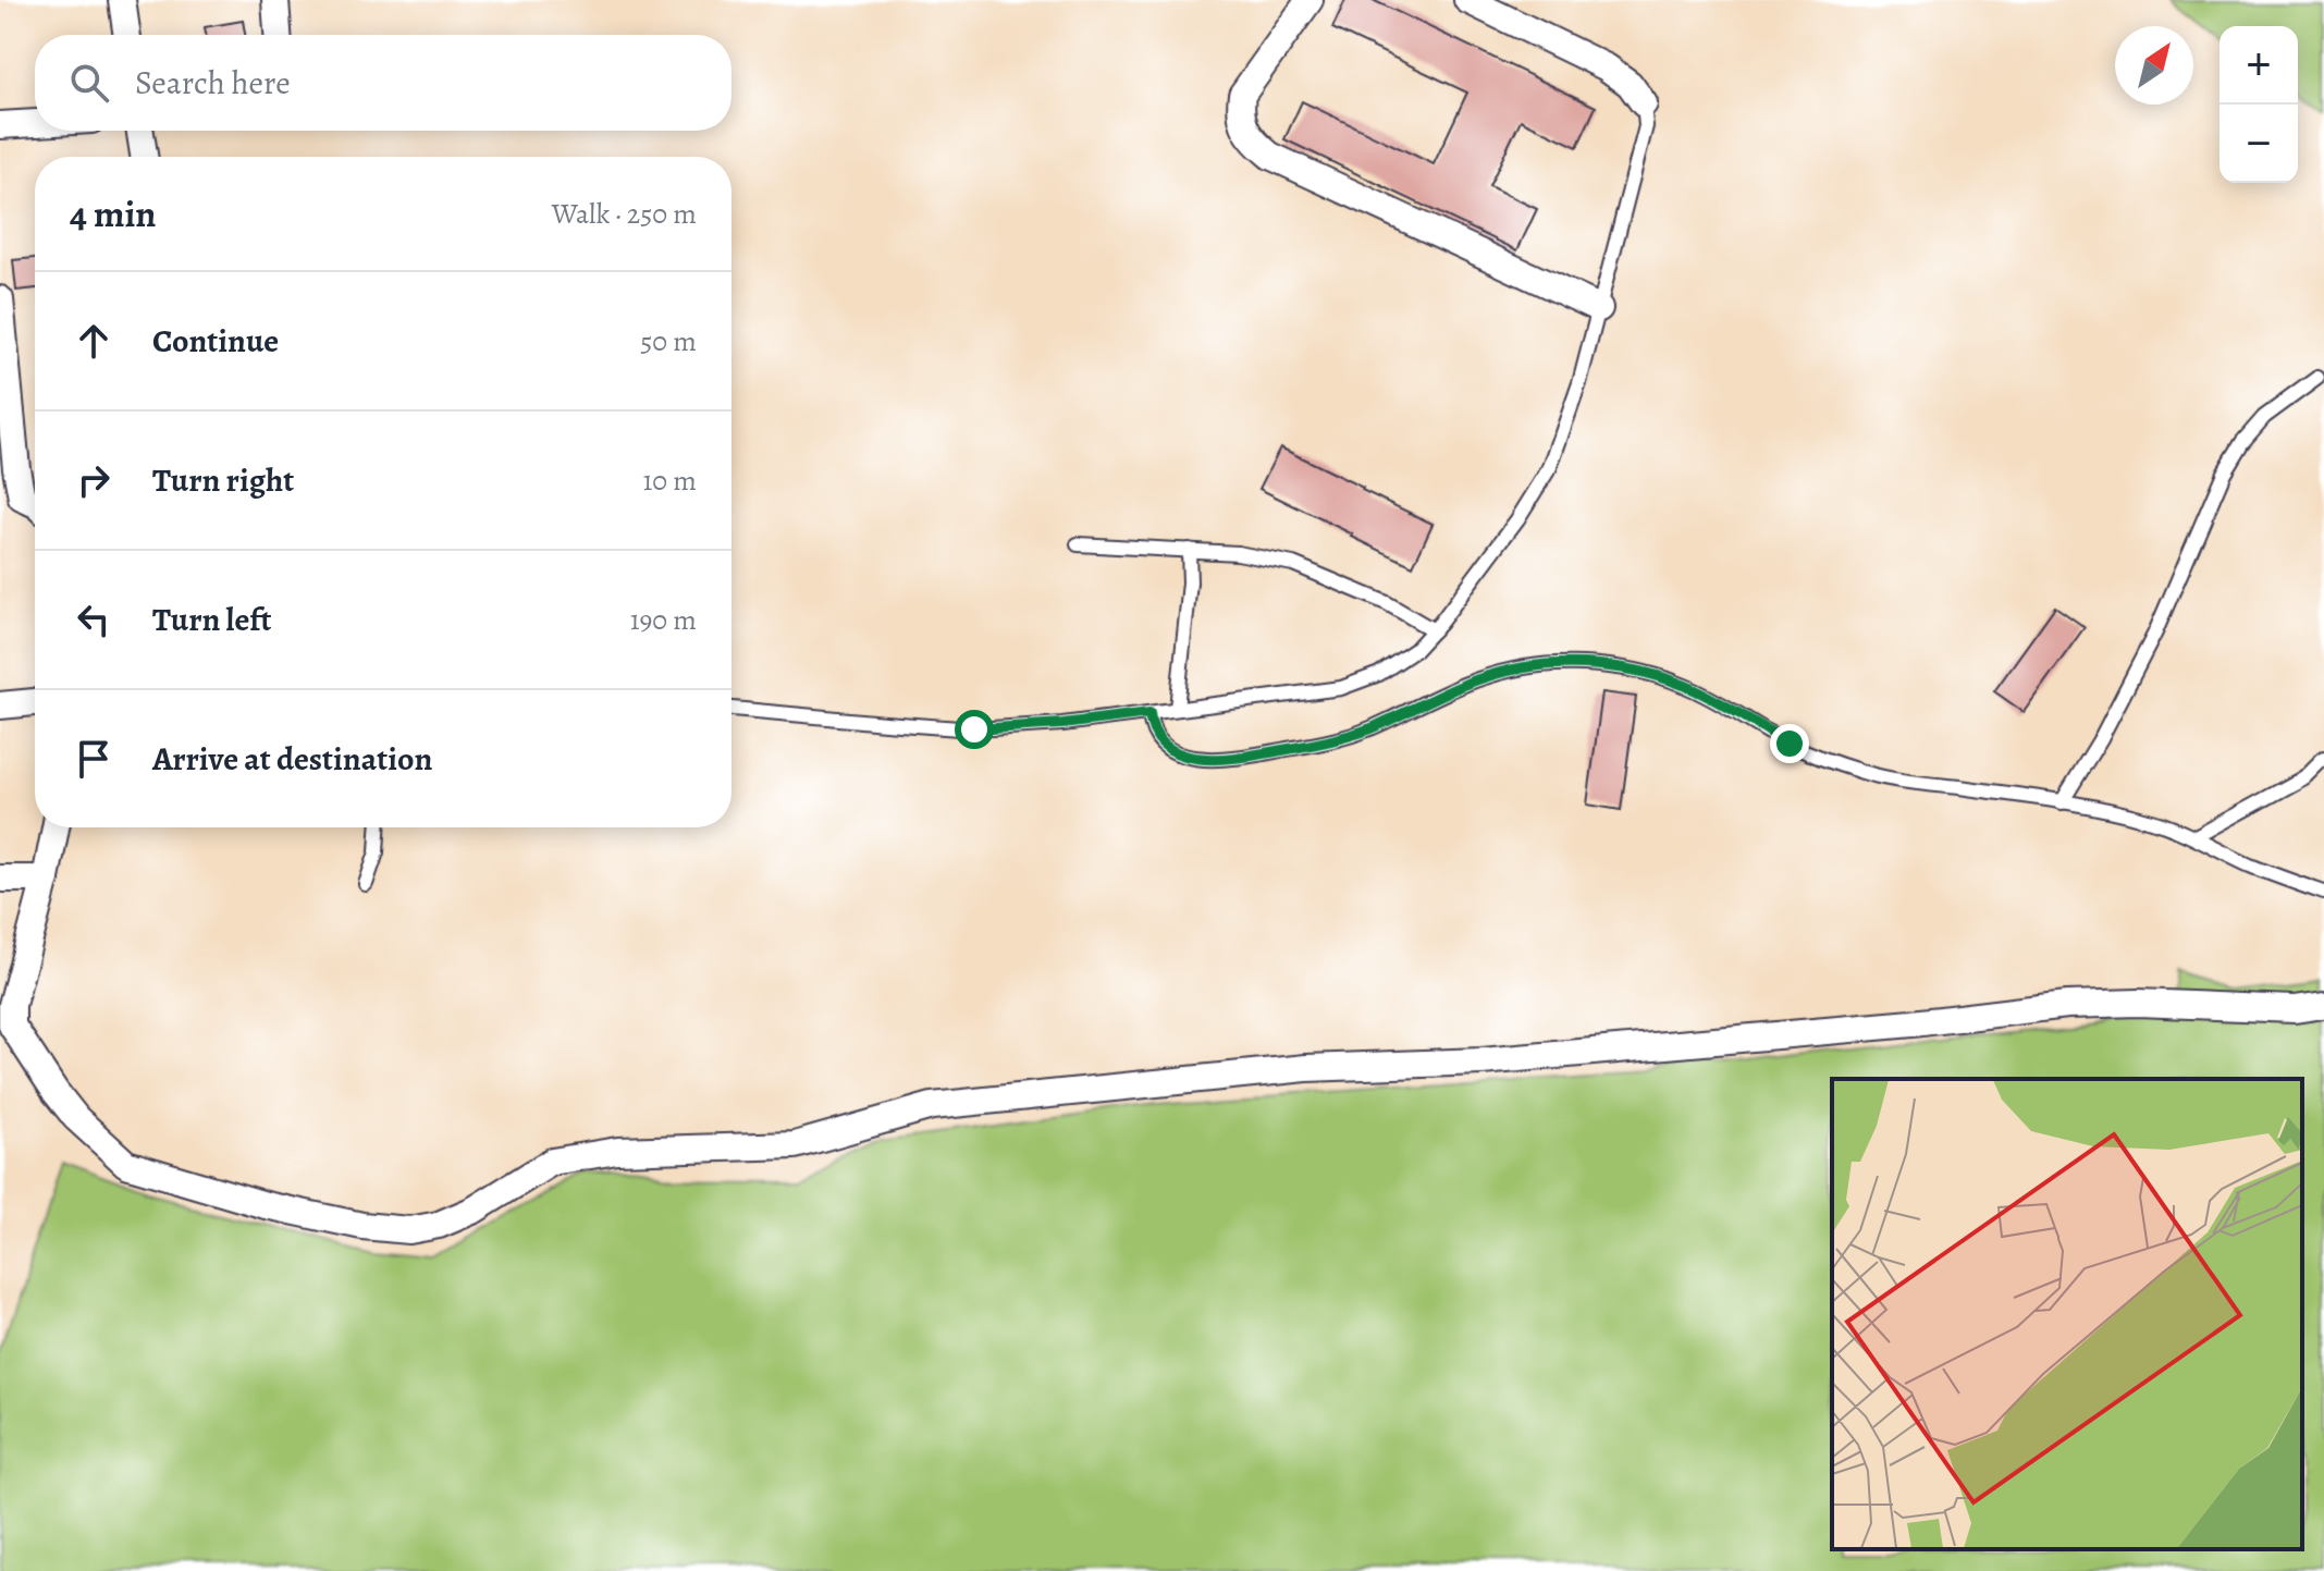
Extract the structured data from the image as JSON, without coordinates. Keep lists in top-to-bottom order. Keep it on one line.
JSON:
{"north":"top right","page":{"map_buttons":["+","−"],"search":"Search here","heading":["4 min","Walk · 250 m"],"list":[["Continue","50 m"],["Turn right","10 m"],["Turn left","190 m"],"Arrive at destination"]}}
